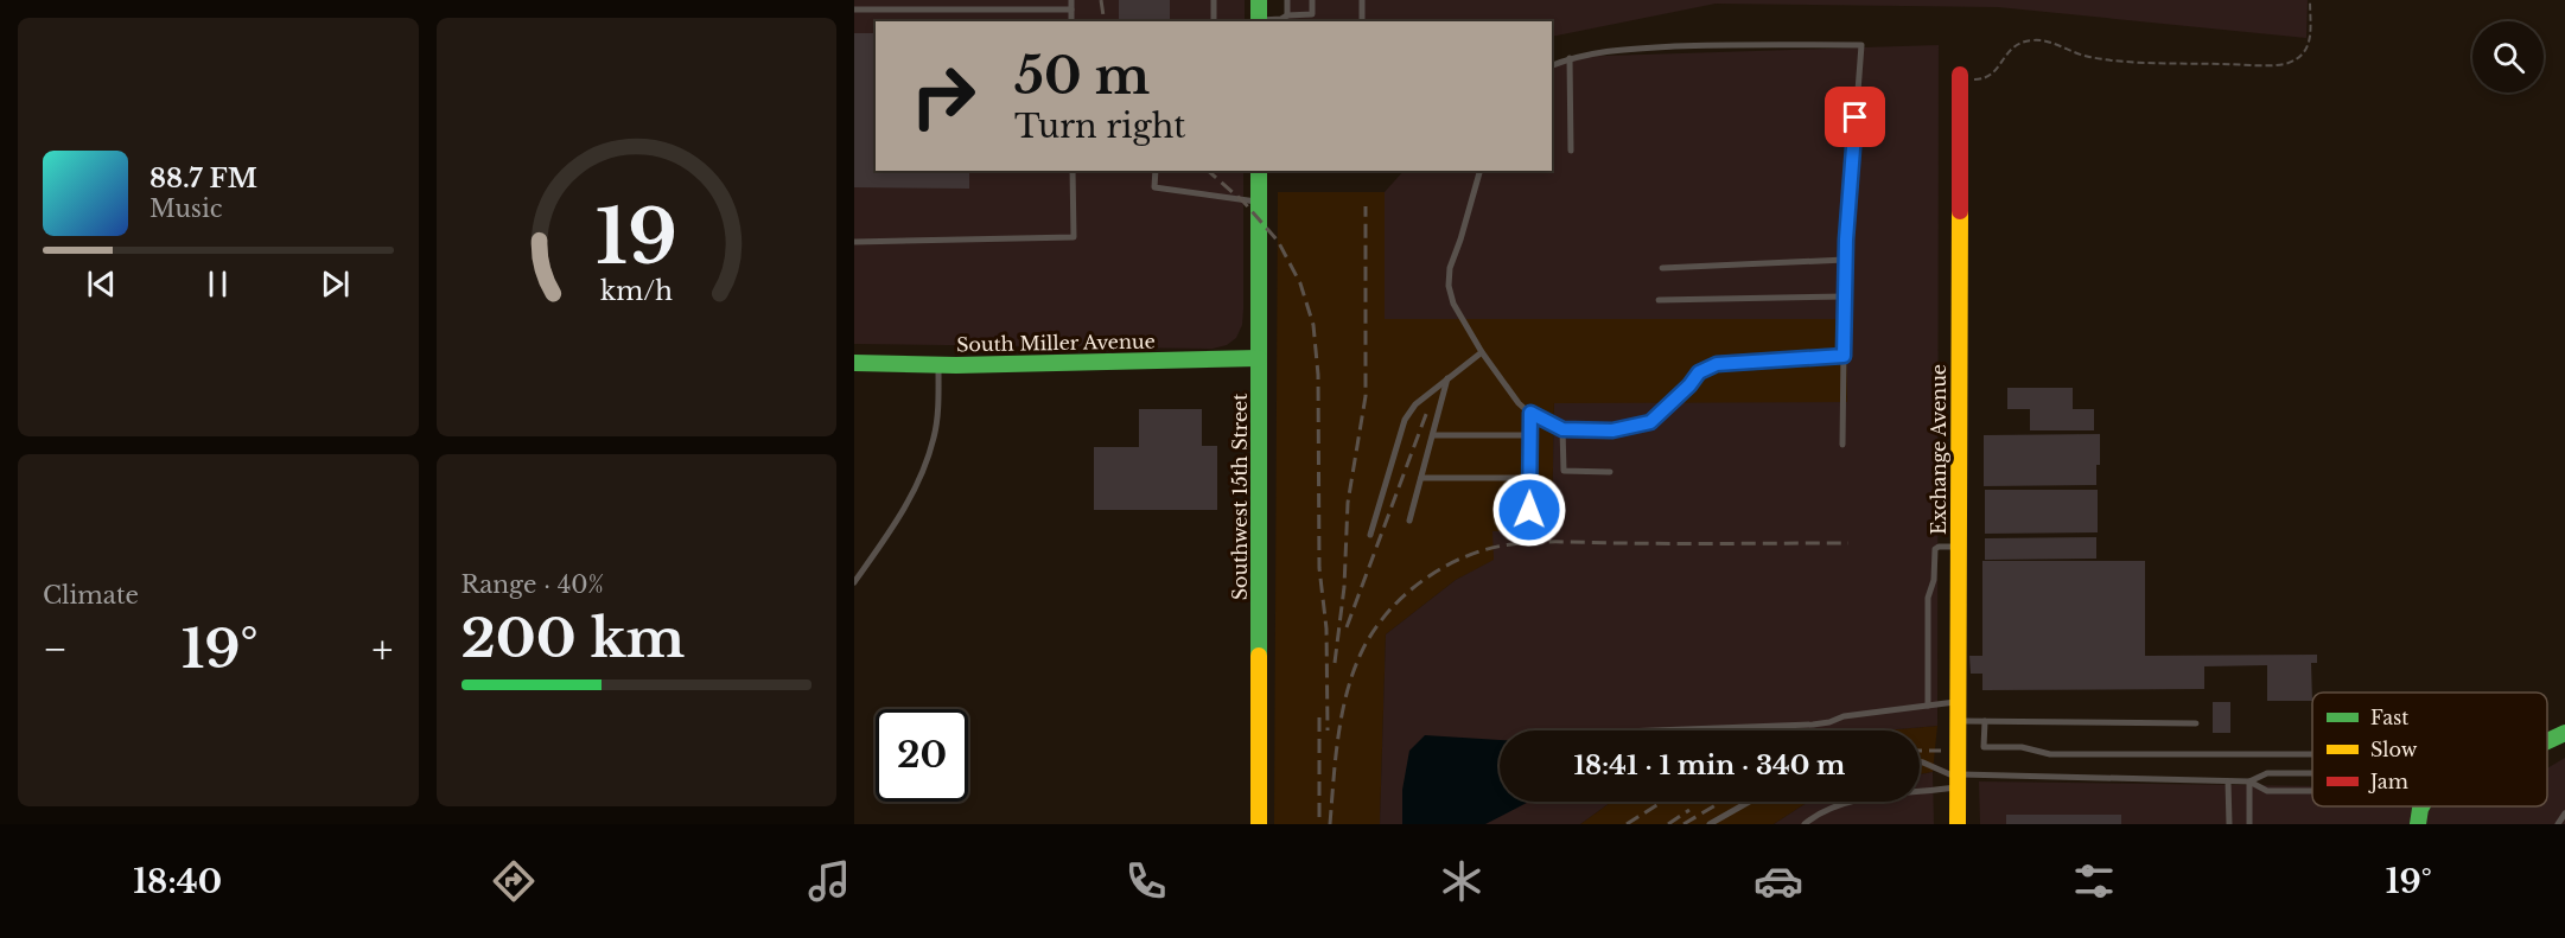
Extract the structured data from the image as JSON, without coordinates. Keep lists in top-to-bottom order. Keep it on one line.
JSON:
{"streets":{"street":["South Miller Avenue","Exchange Avenue","Southwest 15th Street"]},"crossings":[["South Miller Avenue","Southwest 15th Street"]],"legend":["Fast","Slow","Jam"],"page":{"turn":["50 m","Turn right"],"song":["88.7 FM","Music"],"tile":["Climate",["Range · 40%","200 km"]],"heat":["−","19°","+"],"limit":"20","trip":"18:41 · 1 min · 340 m","tabs":["18:40","19°"],"gauge":["19","km/h"]}}
